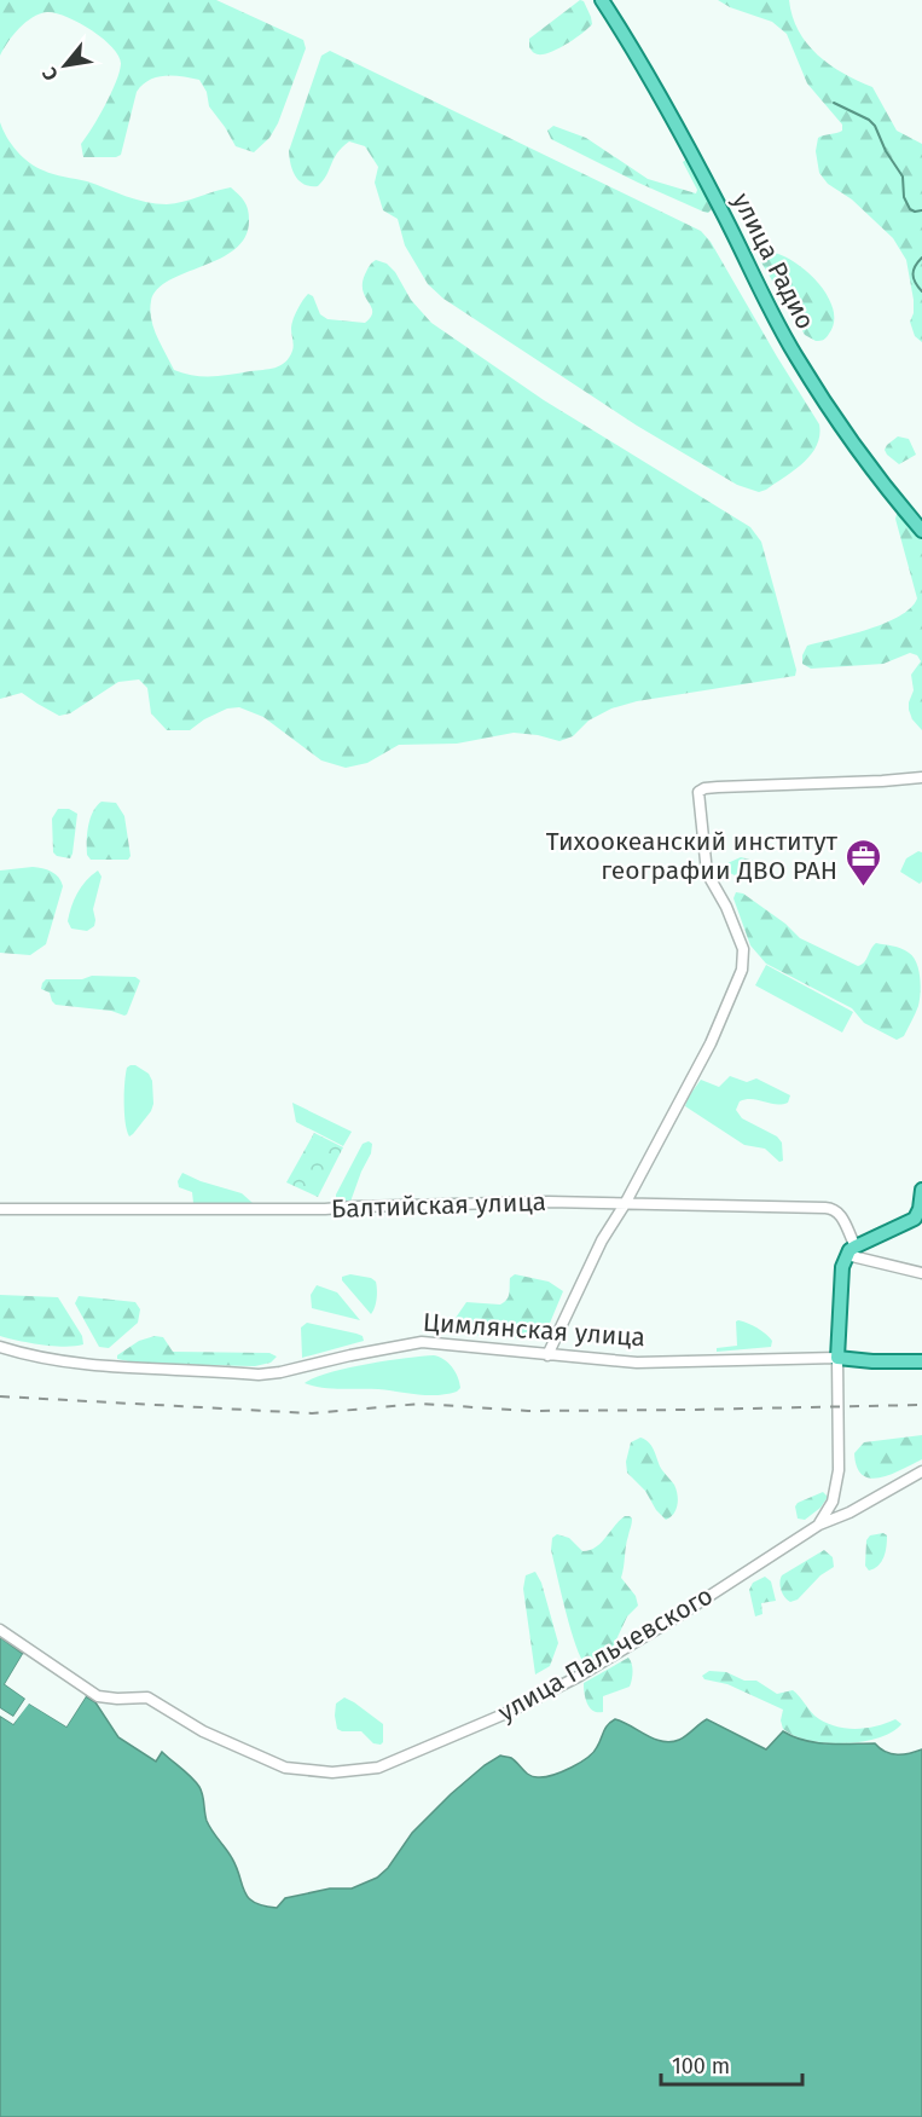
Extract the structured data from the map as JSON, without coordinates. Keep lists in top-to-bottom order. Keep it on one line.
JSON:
{"streets":{"main road":["улица Радио"],"street":["Балтийская улица","Цимлянская улица","улица Пальчевского"]},"places":{"office":["Тихоокеанский институт географии ДВО РАН"]},"scale_bar":"100 m","north":"bottom left"}
